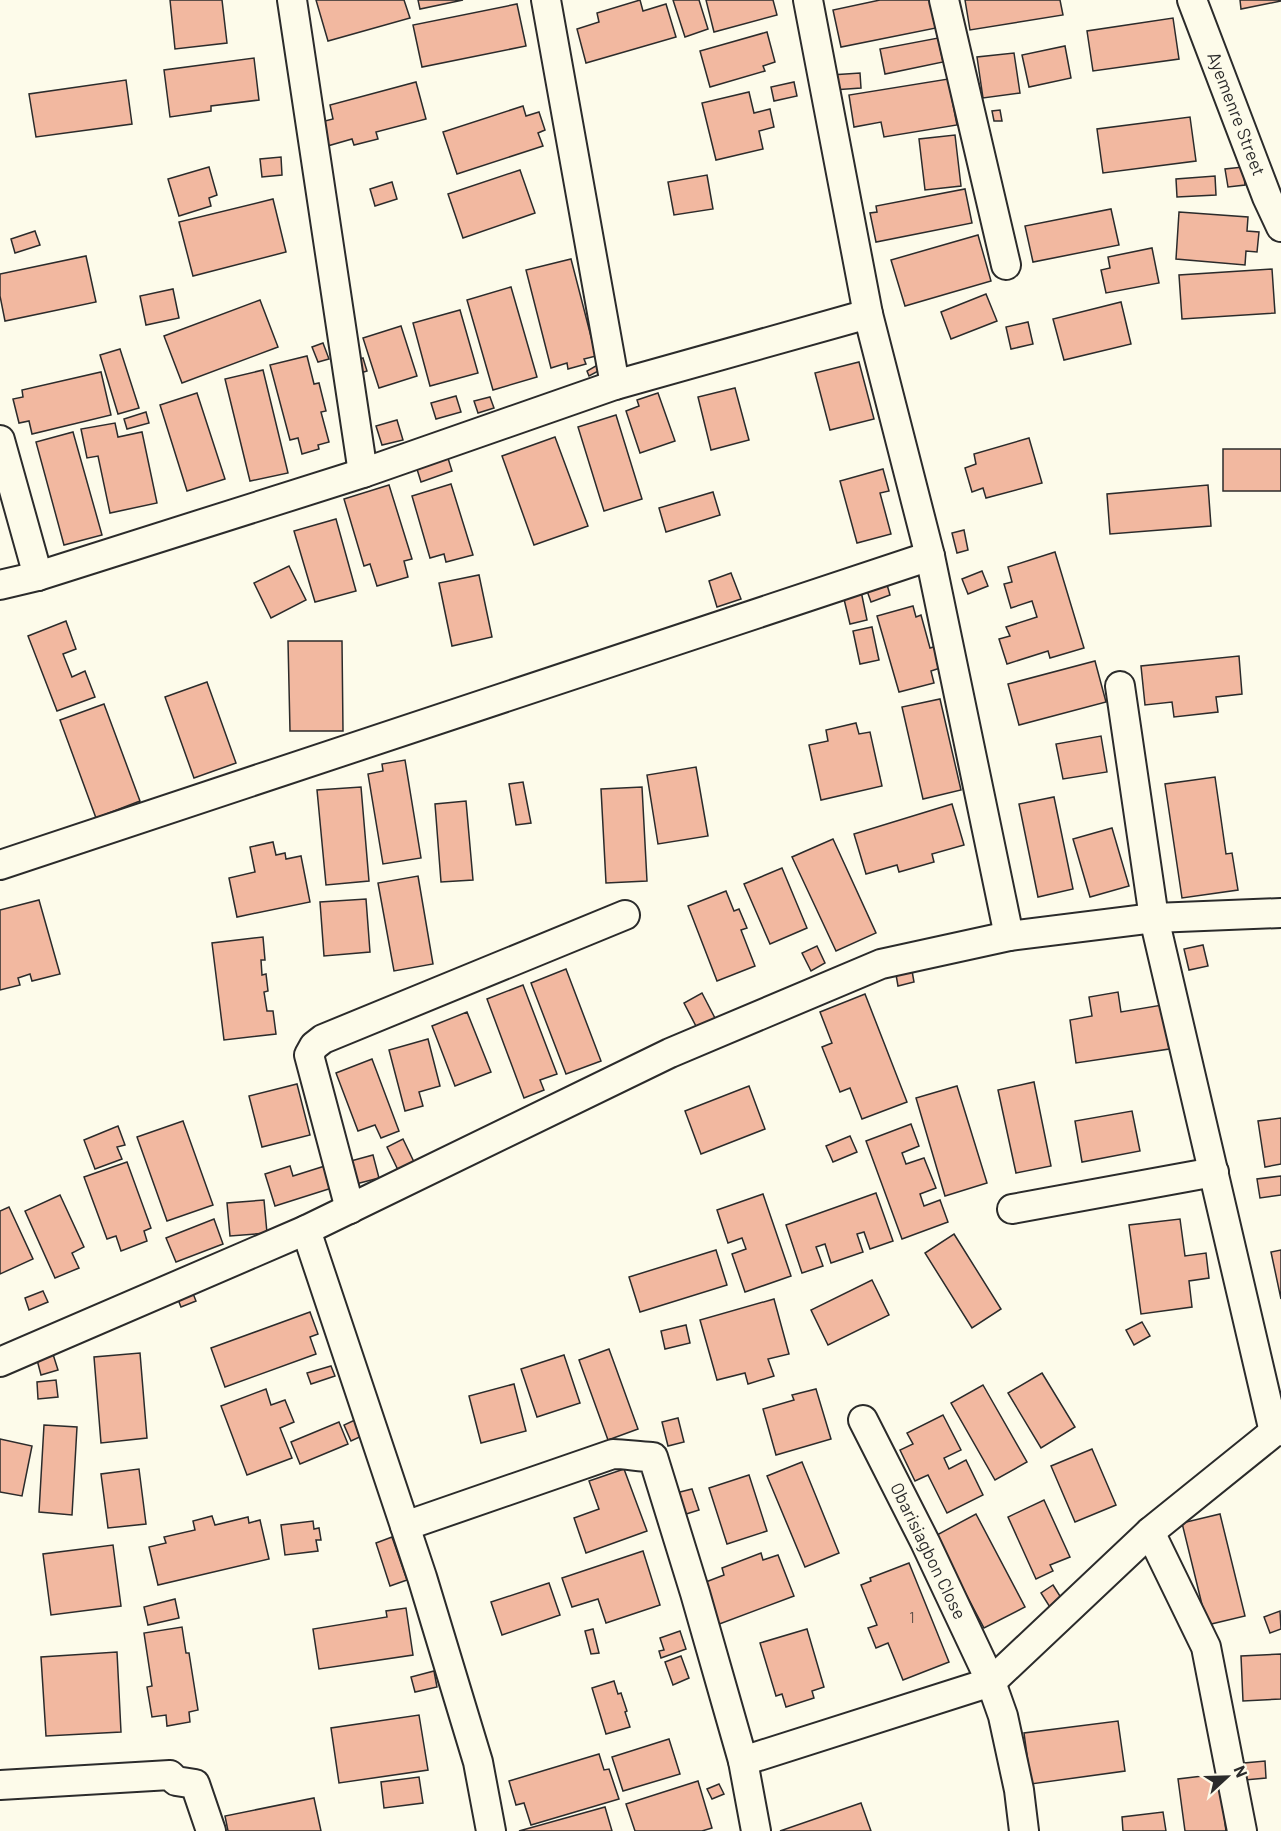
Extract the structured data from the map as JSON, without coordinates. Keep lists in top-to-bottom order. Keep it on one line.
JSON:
{"streets":{"street":["Ayemenre Street","Obarisiagbon Close"]},"house_numbers":["1"],"north":"right"}
